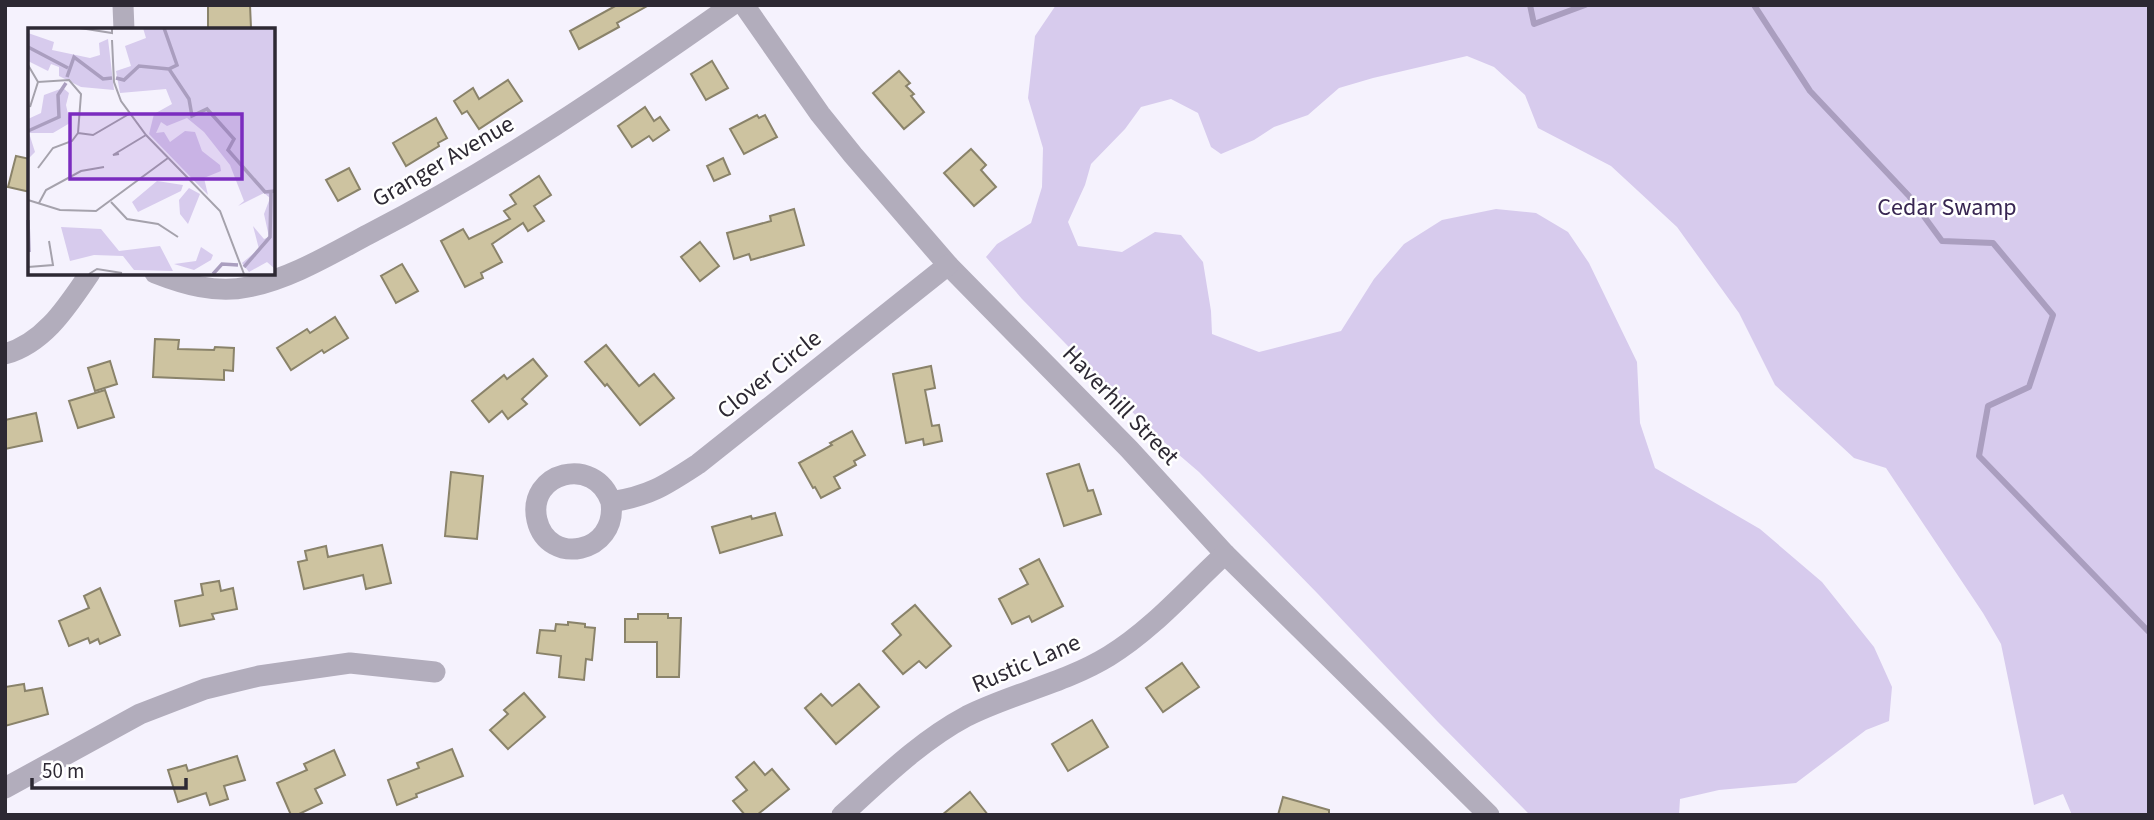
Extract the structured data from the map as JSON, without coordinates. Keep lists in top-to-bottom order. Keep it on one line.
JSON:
{"streets":{"street":["Granger Avenue","Clover Circle","Haverhill Street","Rustic Lane"]},"crossings":[["Clover Circle","Haverhill Street"],["Haverhill Street","Rustic Lane"]],"parks":["Cedar Swamp"],"scale_bar":"50 m"}
